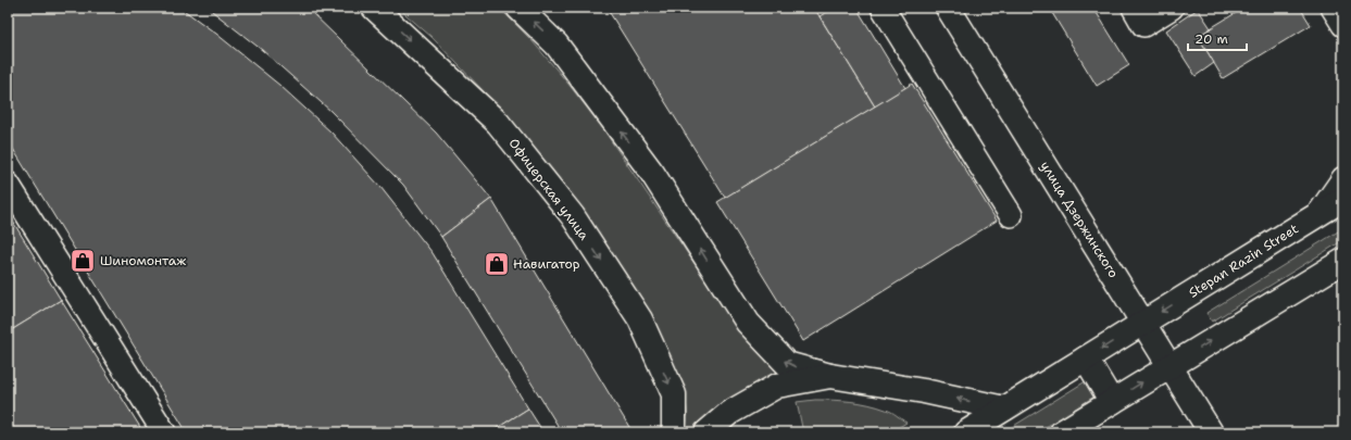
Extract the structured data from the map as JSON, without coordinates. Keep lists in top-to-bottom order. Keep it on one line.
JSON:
{"streets":{"main road":["Офицерская улица","улица Дзержинского","Stepan Razin Street"]},"crossings":[["улица Дзержинского","Stepan Razin Street"]],"places":{"shop":["Шиномонтаж","Навигатор"]},"scale_bar":"20 m"}
